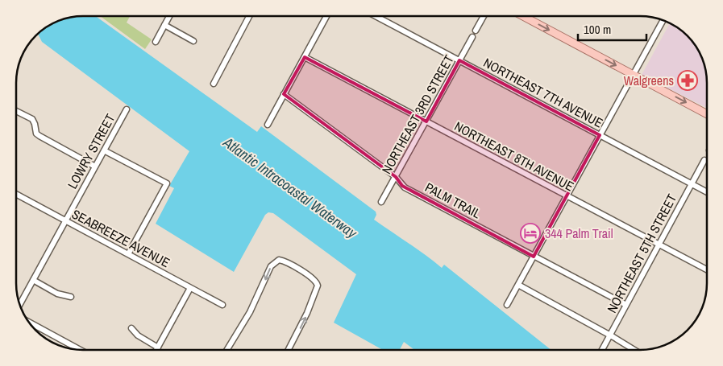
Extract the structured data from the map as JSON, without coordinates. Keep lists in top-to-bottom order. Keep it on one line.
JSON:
{"streets":{"street":["NORTHEAST 7TH AVENUE","NORTHEAST 3RD STREET","LOWRY STREET","NORTHEAST 8TH AVENUE","PALM TRAIL","SEABREEZE AVENUE","NORTHEAST 5TH STREET"]},"crossings":[["NORTHEAST 7TH AVENUE","NORTHEAST 3RD STREET"],["NORTHEAST 7TH AVENUE","NORTHEAST 5TH STREET"],["NORTHEAST 3RD STREET","NORTHEAST 8TH AVENUE"],["NORTHEAST 3RD STREET","PALM TRAIL"],["LOWRY STREET","SEABREEZE AVENUE"],["NORTHEAST 8TH AVENUE","NORTHEAST 5TH STREET"],["PALM TRAIL","NORTHEAST 5TH STREET"]],"water":["Atlantic Intracoastal Waterway"],"places":{"pharmacy":["Walgreens"],"hotel":["344 Palm Trail"]},"scale_bar":"100 m"}
